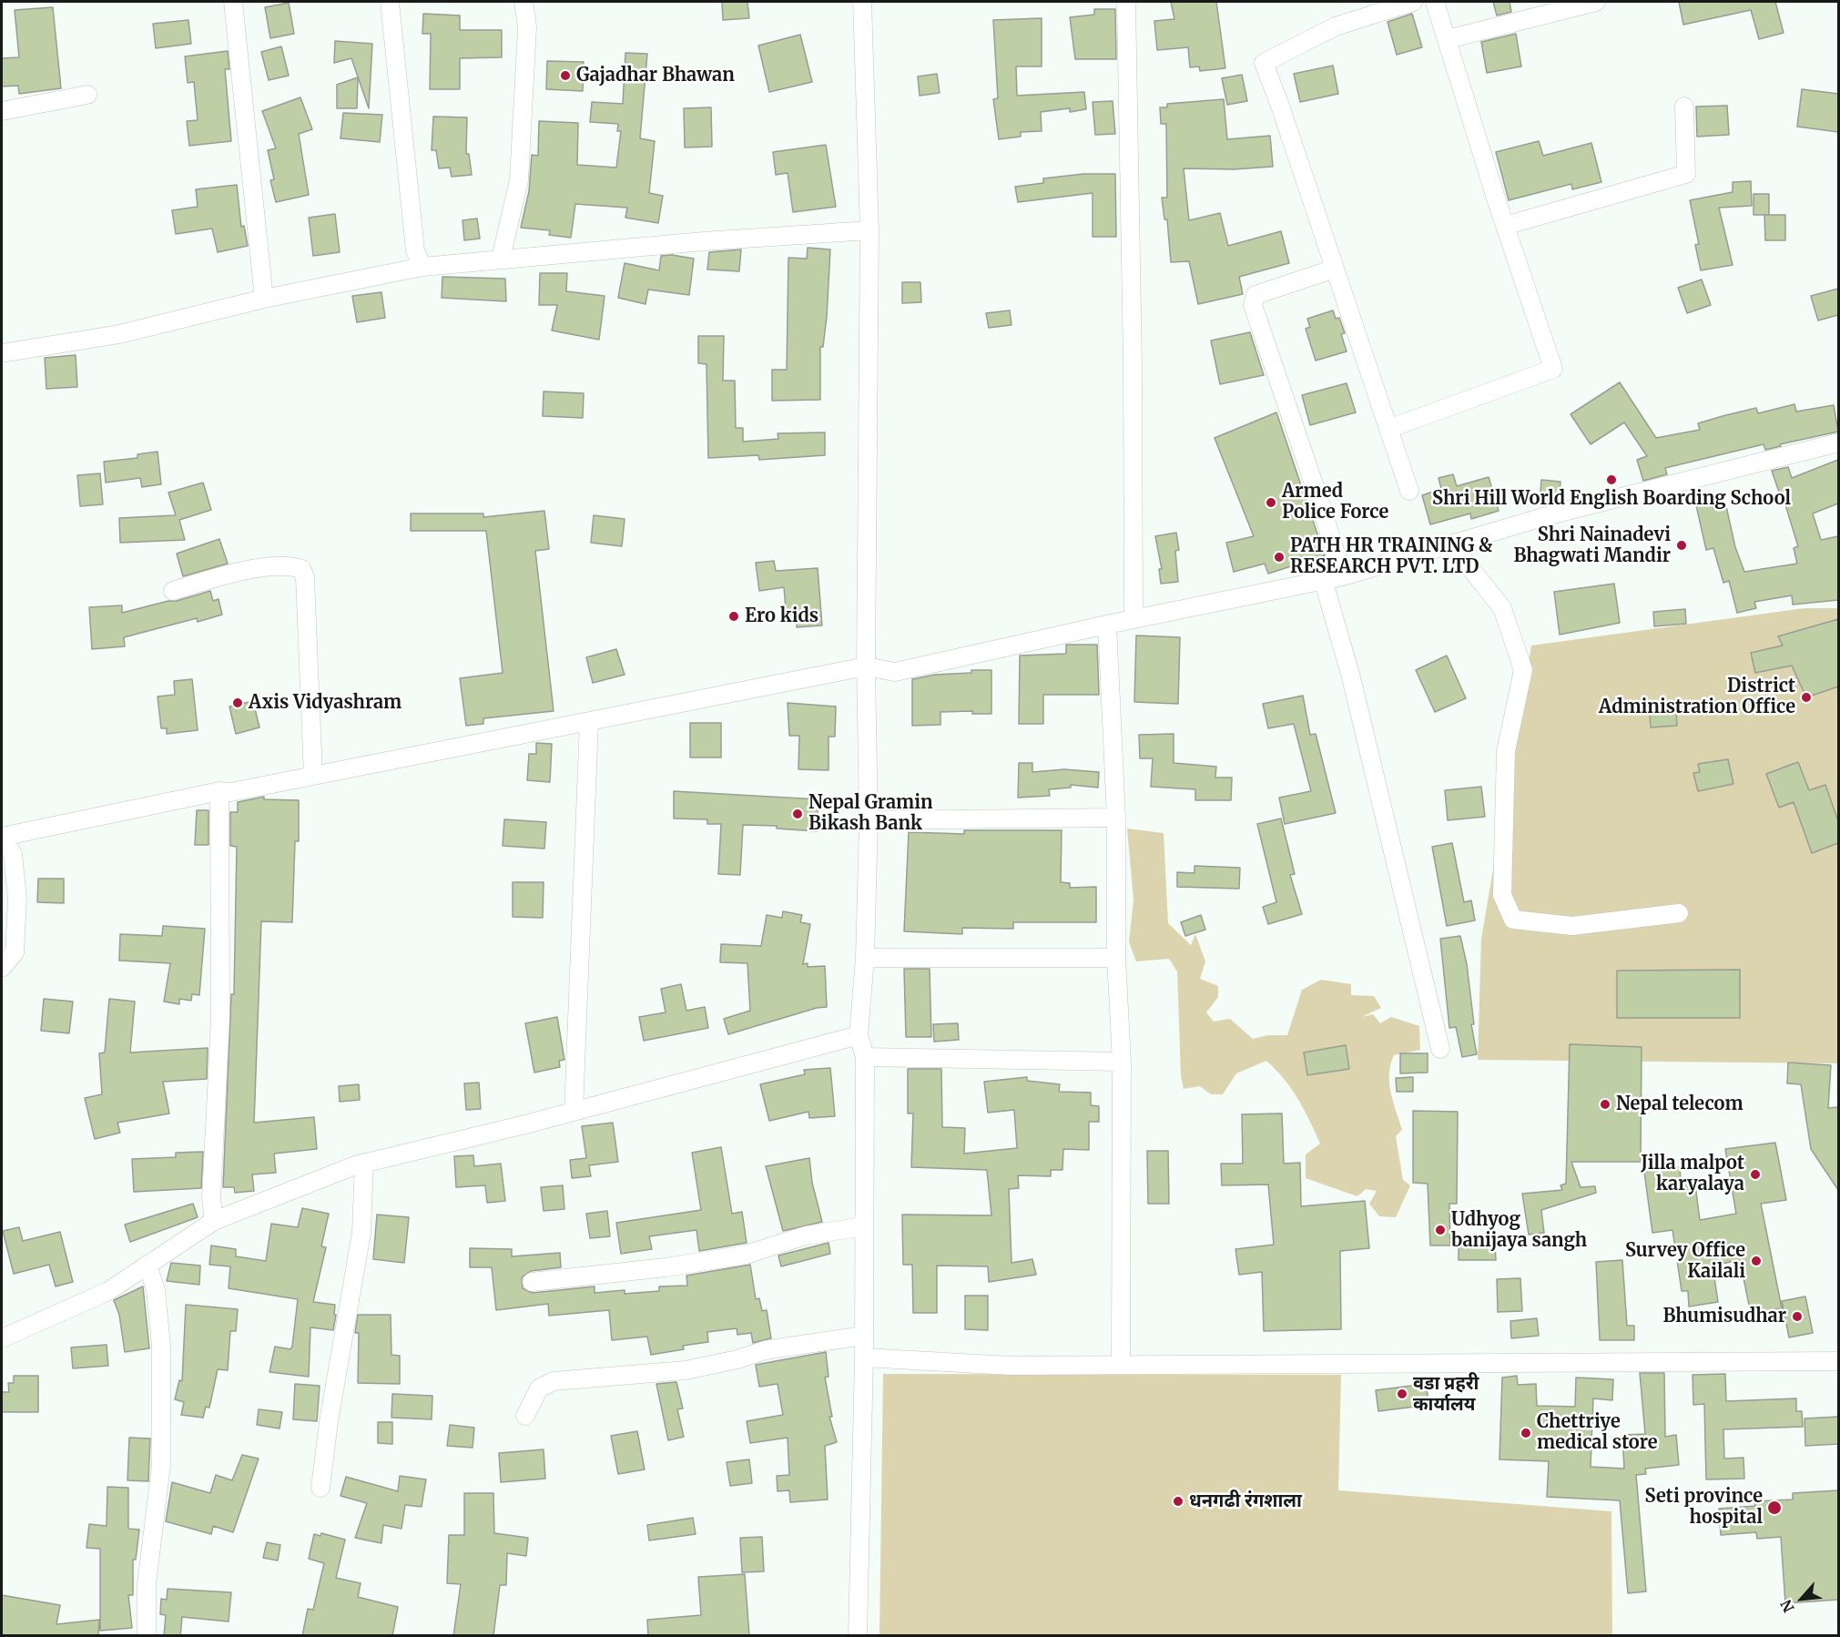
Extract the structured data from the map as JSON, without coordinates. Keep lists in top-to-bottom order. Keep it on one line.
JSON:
{"places":["Gajadhar Bhawan","Shri Hill World English Boarding School","Armed Police Force","Shri Nainadevi Bhagwati Mandir","PATH HR TRAINING & RESEARCH PVT. LTD","Ero kids","District Administration Office","Axis Vidyashram","Nepal Gramin Bikash Bank","Nepal telecom","Jilla malpot karyalaya","Udhyog banijaya sangh","Survey Office Kailali","Bhumisudhar","वडा प्रहरी कार्यालय","Chettriye medical store","धनगढी रंगशाला","Seti province hospital"],"north":"bottom left"}
